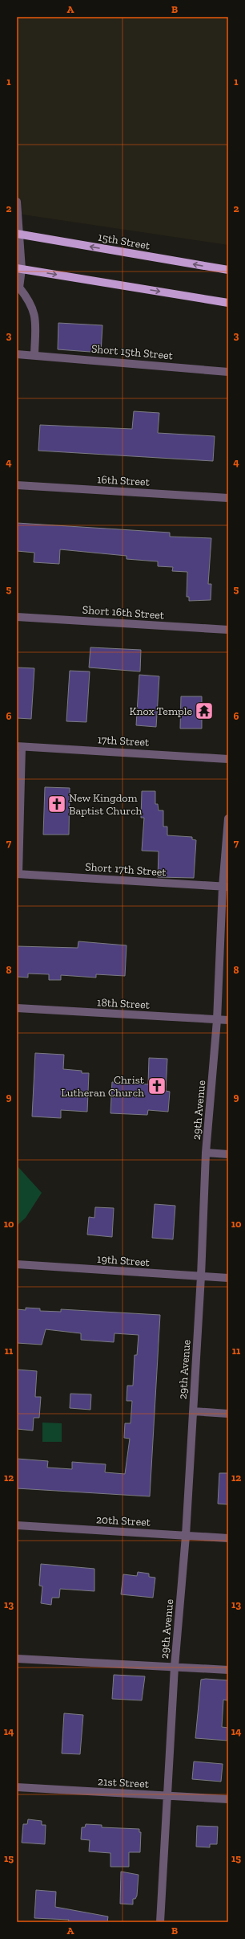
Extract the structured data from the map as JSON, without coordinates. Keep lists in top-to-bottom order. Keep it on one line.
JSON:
{"streets":{"main road":["15th Street"],"street":["Short 15th Street","16th Street","Short 16th Street","17th Street","Short 17th Street","18th Street","29th Avenue","19th Street","20th Street","21st Street"]},"crossings":[["Short 17th Street","29th Avenue"],["18th Street","29th Avenue"],["29th Avenue","19th Street"],["29th Avenue","20th Street"],["29th Avenue","21st Street"]],"places":{"temple":["Knox Temple"],"church":["New Kingdom Baptist Church","Christ Lutheran Church"]},"grid":{"columns":["A","B"],"rows":["1","2","3","4","5","6","7","8","9","10","11","12","13","14","15"]}}
